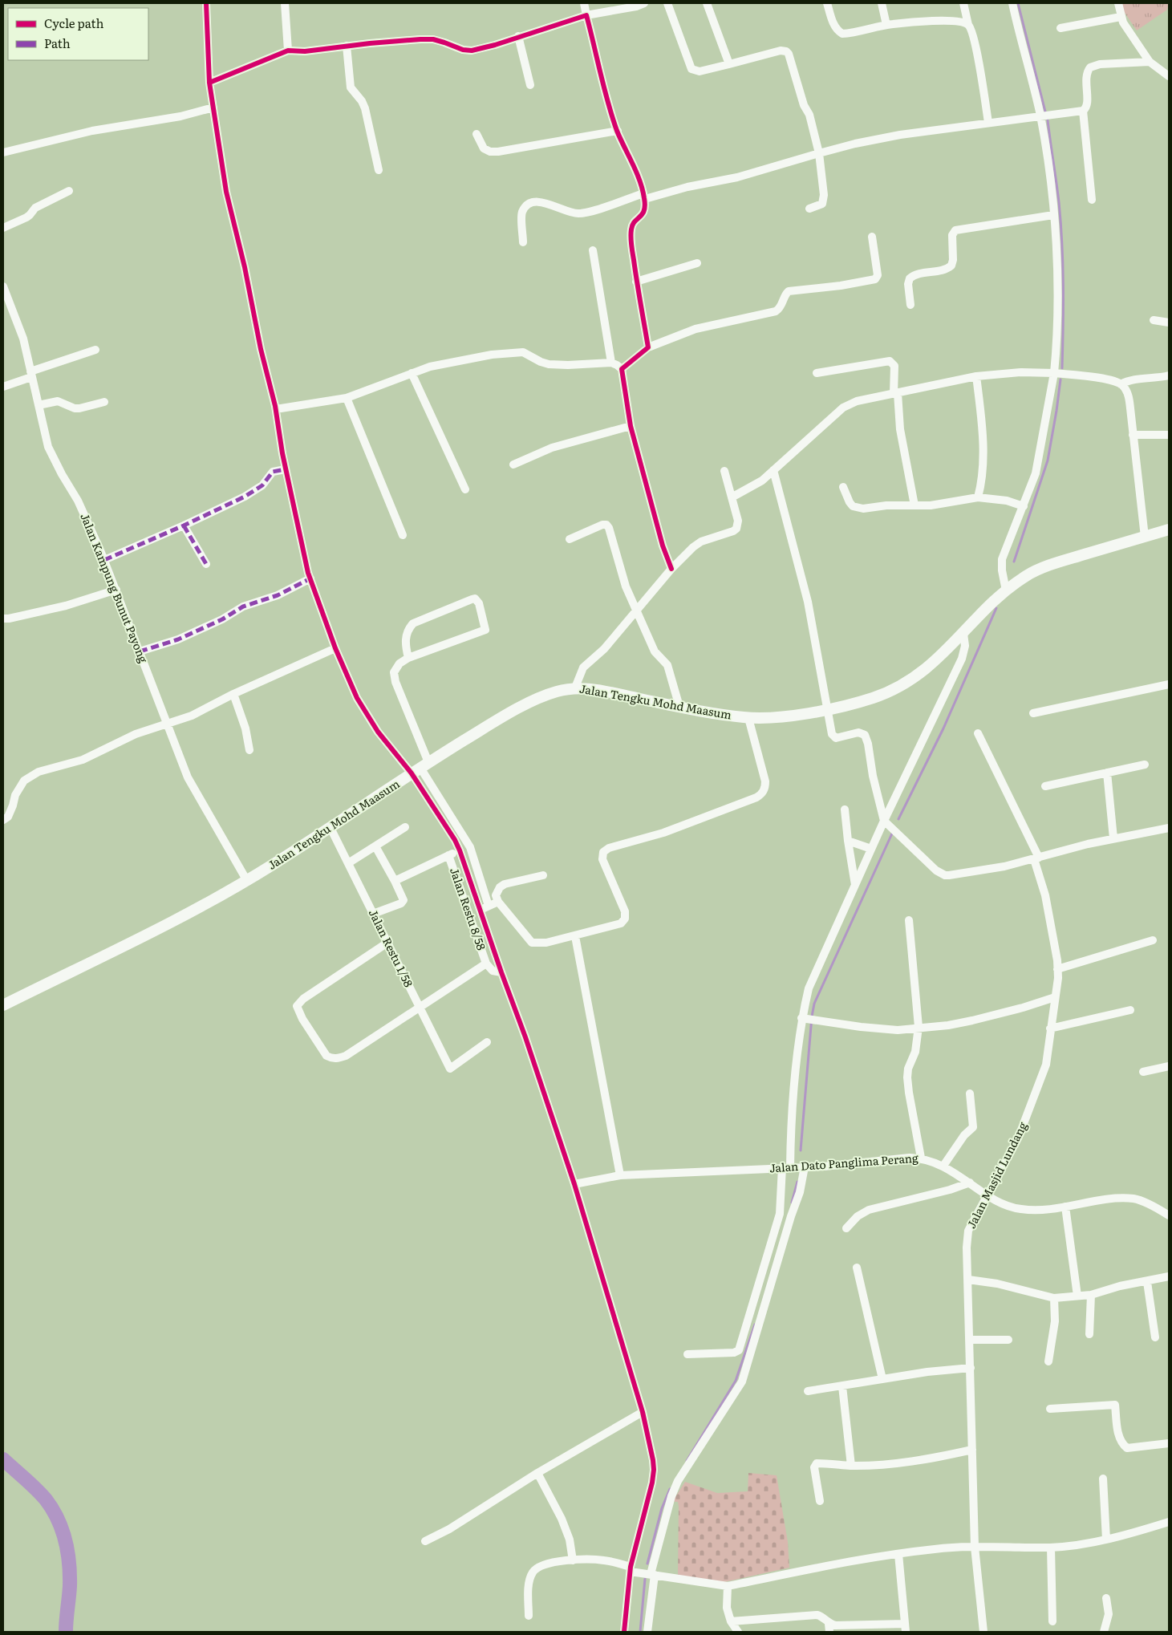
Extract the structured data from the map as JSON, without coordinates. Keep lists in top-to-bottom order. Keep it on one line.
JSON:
{"streets":{"main road":["Jalan Tengku Mohd Maasum"],"street":["Jalan Kampung Bunut Payong","Jalan Restu 8/58","Jalan Restu 1/58","Jalan Dato Panglima Perang","Jalan Masjid Lundang"]},"crossings":[["Jalan Kampung Bunut Payong","Jalan Tengku Mohd Maasum"],["Jalan Tengku Mohd Maasum","Jalan Restu 1/58"],["Jalan Dato Panglima Perang","Jalan Masjid Lundang"]],"legend":["Cycle path","Path"]}
